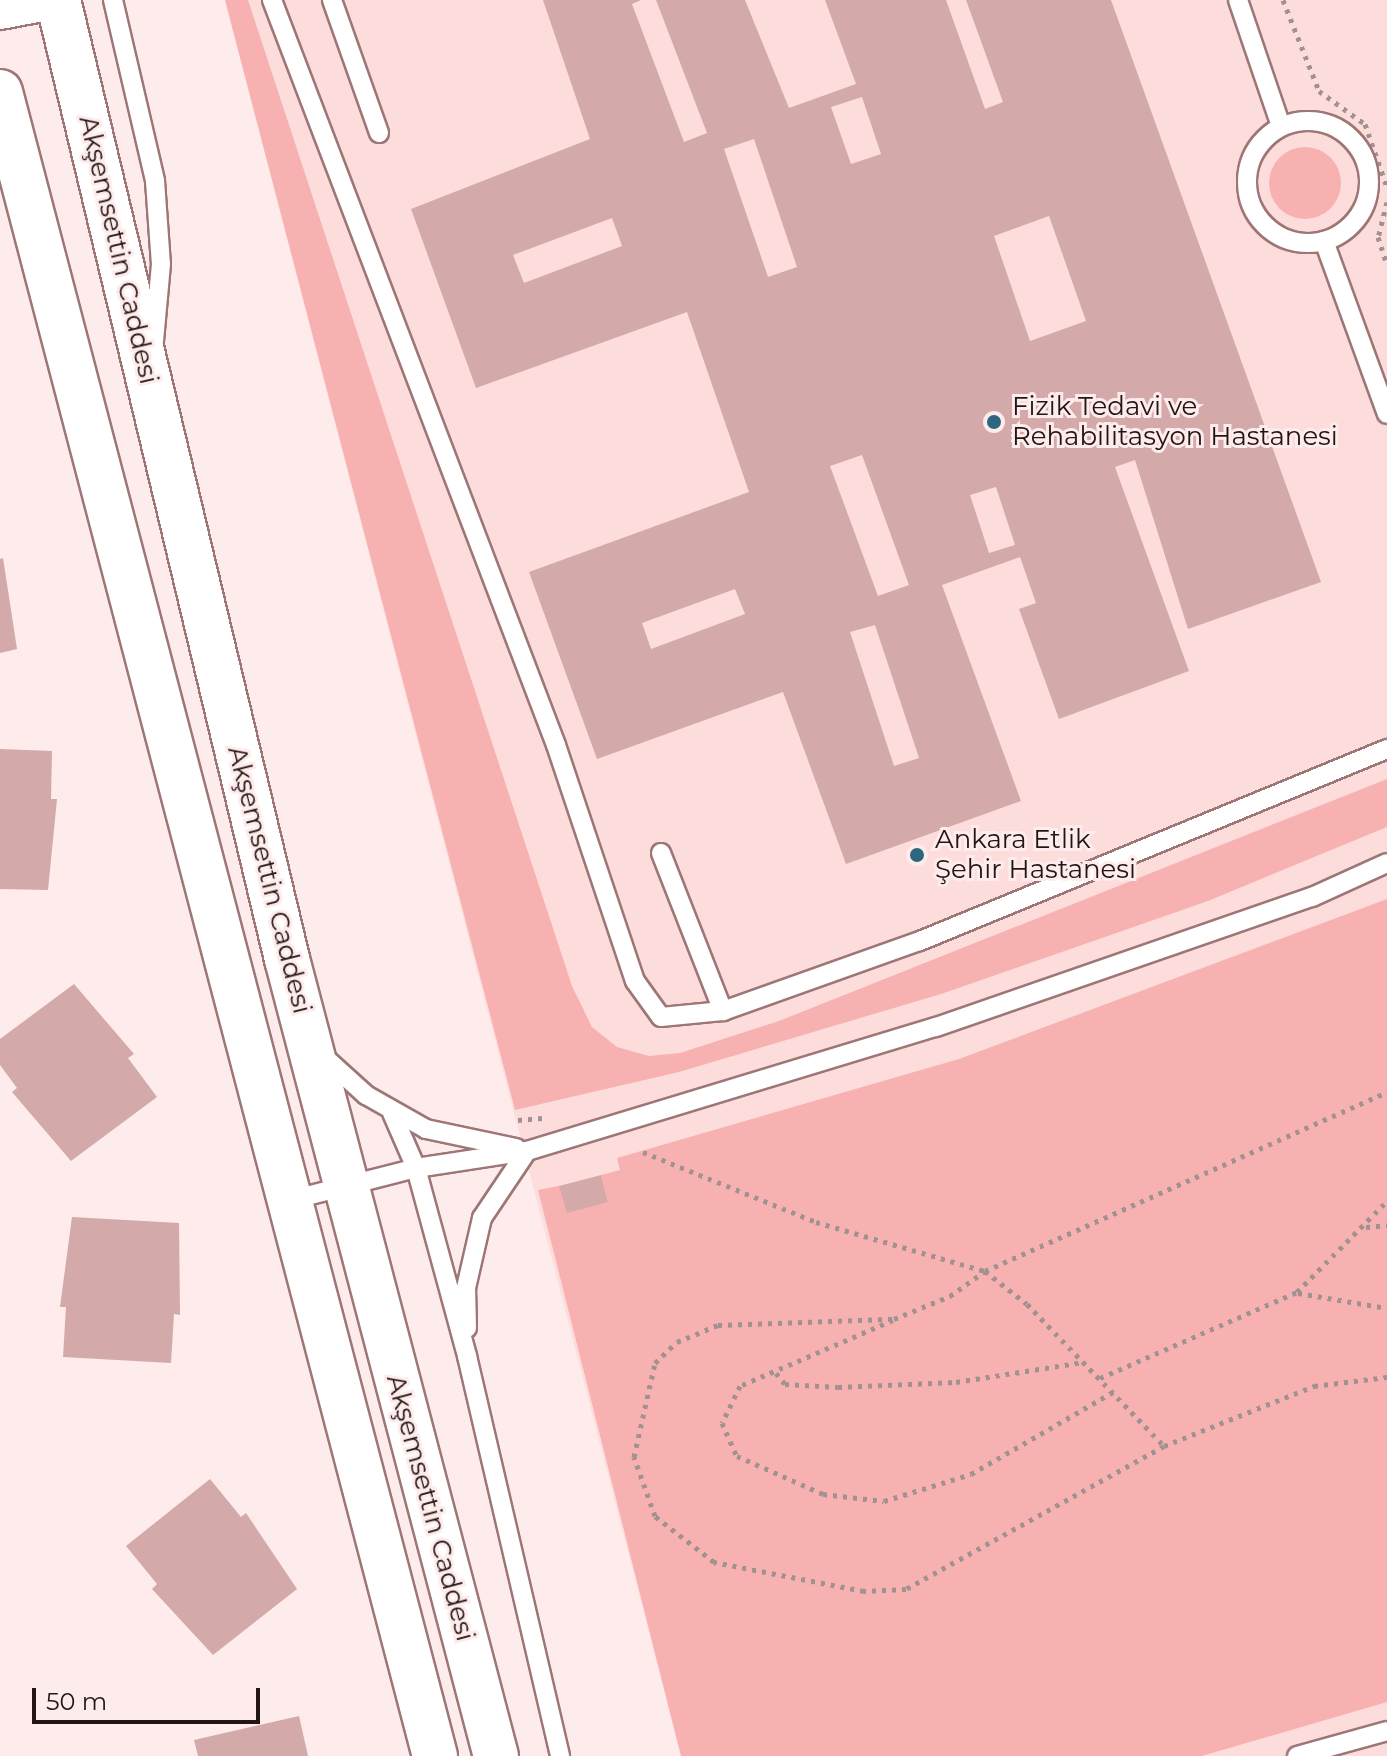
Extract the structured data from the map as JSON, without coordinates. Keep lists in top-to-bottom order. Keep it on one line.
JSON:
{"streets":{"main road":["Akşemsettin Caddesi"]},"places":["Fizik Tedavi ve Rehabilitasyon Hastanesi","Ankara Etlik Şehir Hastanesi"],"scale_bar":"50 m"}
